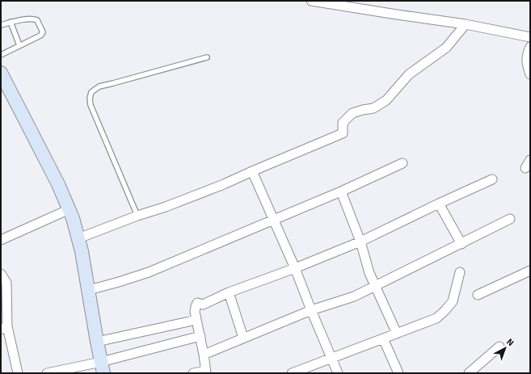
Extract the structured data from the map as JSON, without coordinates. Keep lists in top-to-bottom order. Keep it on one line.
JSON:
{"north":"top right"}
